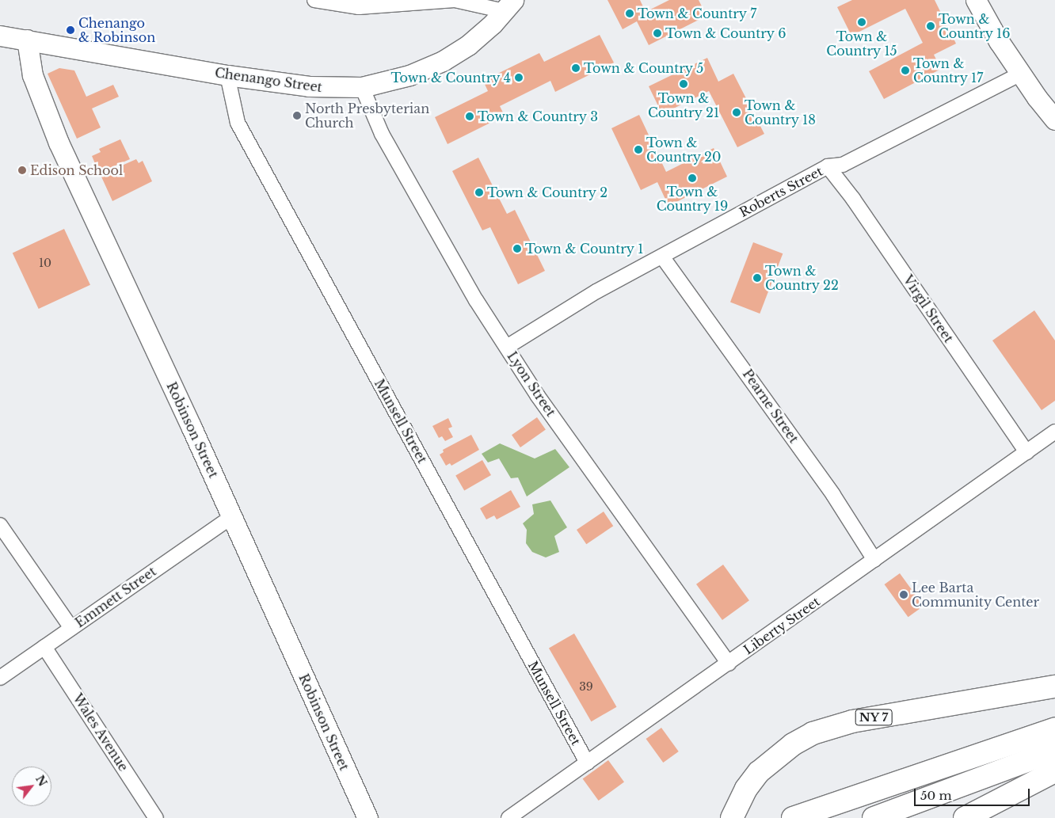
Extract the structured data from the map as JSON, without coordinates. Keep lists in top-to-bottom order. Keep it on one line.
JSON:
{"streets":{"main road":["NY 7"],"street":["Chenango Street","Roberts Street","Virgil Street","Lyon Street","Pearne Street","Munsell Street","Robinson Street","Emmett Street","Liberty Street","Wales Avenue"]},"crossings":[["Chenango Street","Lyon Street"],["Chenango Street","Munsell Street"],["Chenango Street","Robinson Street"],["Roberts Street","Virgil Street"],["Roberts Street","Lyon Street"],["Roberts Street","Pearne Street"],["Virgil Street","Liberty Street"],["Lyon Street","Liberty Street"],["Pearne Street","Liberty Street"],["Munsell Street","Liberty Street"],["Robinson Street","Emmett Street"],["Emmett Street","Wales Avenue"]],"places":["Town & Country 7","Town & Country 15","Town & Country 16","Chenango & Robinson","Town & Country 6","Town & Country 5","Town & Country 17","Town & Country 4","Town & Country 21","Town & Country 18","North Presbyterian Church","Town & Country 3","Town & Country 20","Edison School","Town & Country 19","Town & Country 2","Town & Country 1","Town & Country 22","Lee Barta Community Center"],"house_numbers":["10","39"],"scale_bar":"50 m","north":"top right"}
